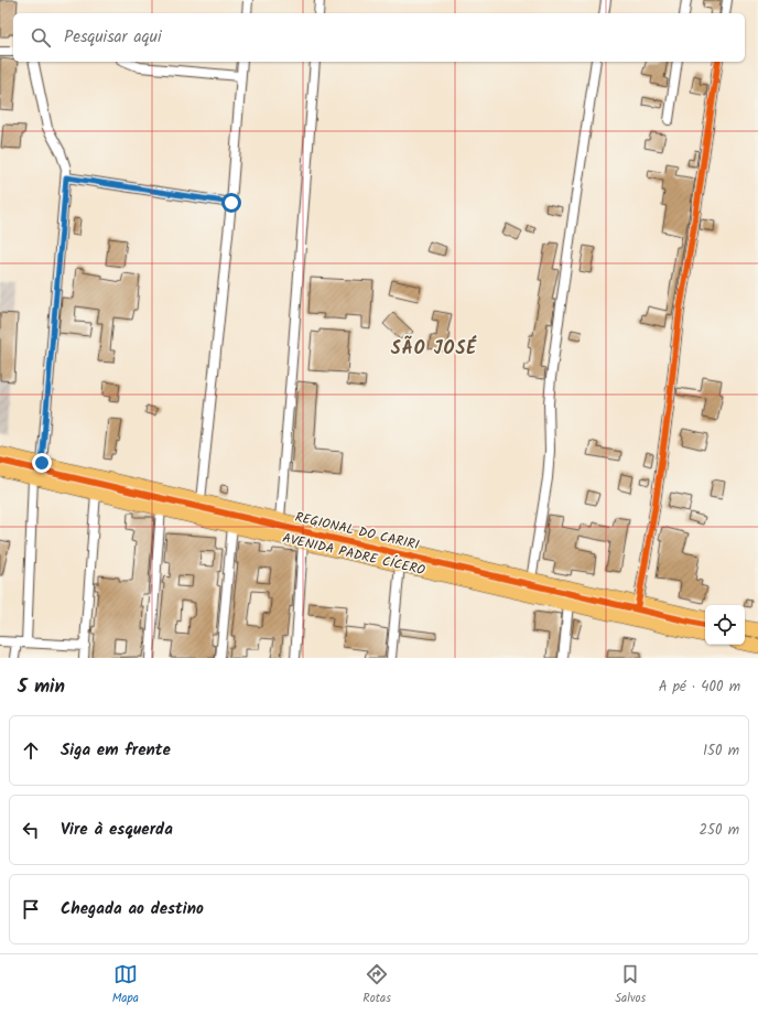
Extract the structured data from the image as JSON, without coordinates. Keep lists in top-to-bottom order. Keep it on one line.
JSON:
{"streets":{"highway":["AVENIDA PADRE CÍCERO"],"cycle path":["REGIONAL DO CARIRI"]},"districts":["SÃO JOSÉ"],"page":{"search":"Pesquisar aqui","heading":["5 min","A pé · 400 m"],"list":[["Siga em frente","150 m"],["Vire à esquerda","250 m"],"Chegada ao destino"],"nav":["Mapa","Rotas","Salvos"]}}
